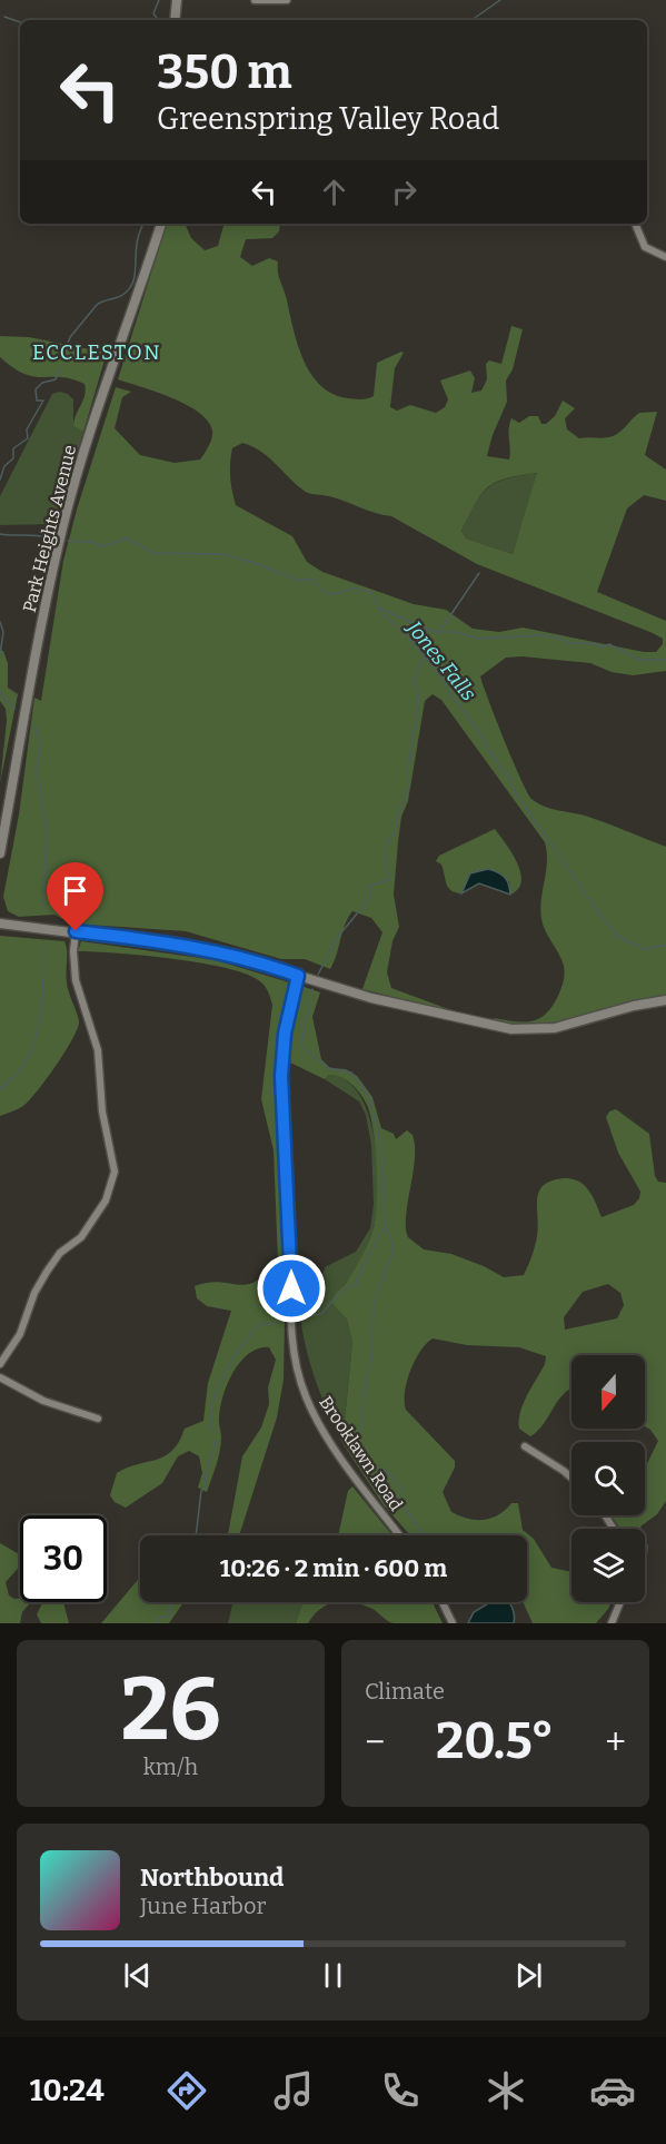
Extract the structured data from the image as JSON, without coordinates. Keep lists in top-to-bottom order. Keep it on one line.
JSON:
{"streets":{"main road":["Park Heights Avenue"],"street":["Brooklawn Road"]},"districts":["ECCLESTON"],"water":["Jones Falls"],"north":"bottom","page":{"turn":["350 m","Greenspring Valley Road"],"limit":"30","trip":"10:26 · 2 min · 600 m","tile":[["26","km/h"],"Climate"],"heat":["−","20.5°","+"],"song":["Northbound","June Harbor"],"tabs":"10:24"}}
